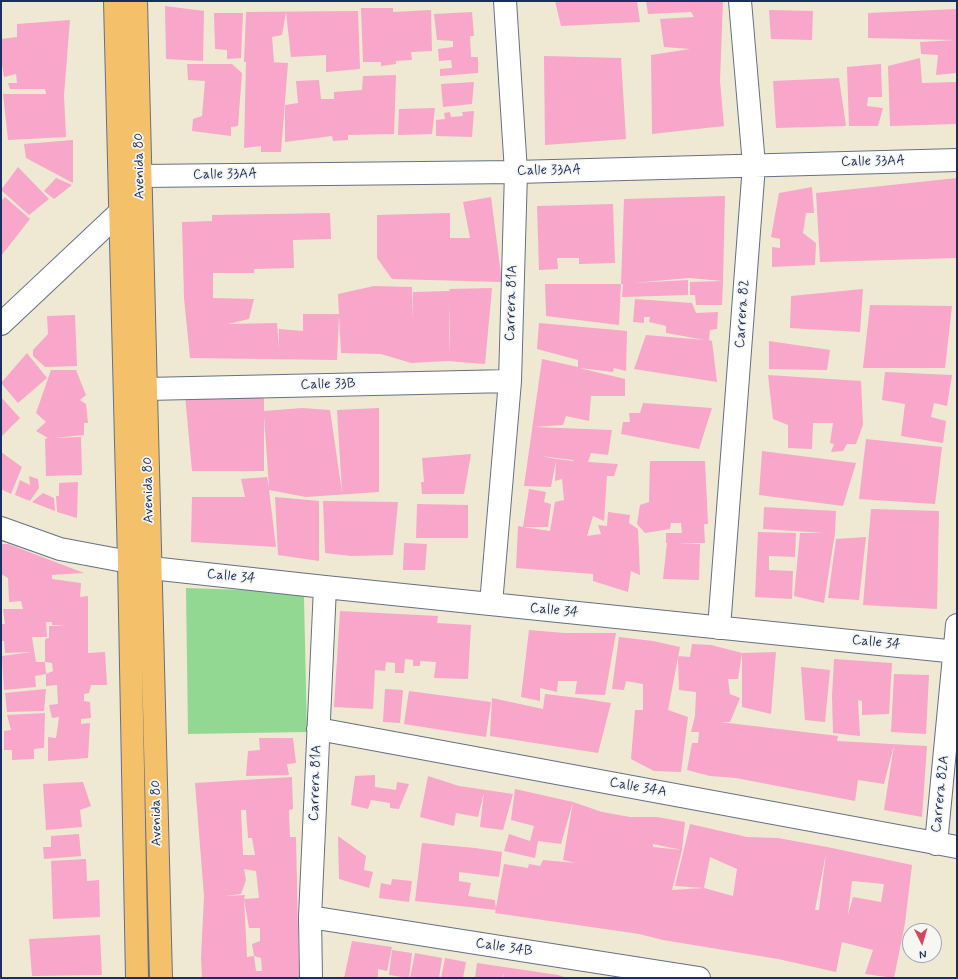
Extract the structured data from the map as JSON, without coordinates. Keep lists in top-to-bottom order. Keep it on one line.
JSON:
{"streets":{"main road":["Avenida 80"],"street":["Calle 33AA","Carrera 81A","Carrera 82","Calle 33B","Calle 34","Calle 34A","Carrera 82A","Calle 34B"]},"crossings":[["Calle 33AA","Avenida 80"],["Calle 33AA","Carrera 81A"],["Calle 33AA","Carrera 82"],["Avenida 80","Calle 33B"],["Avenida 80","Calle 34"],["Carrera 81A","Calle 33B"],["Carrera 81A","Calle 34"],["Carrera 81A","Calle 34A"],["Carrera 81A","Calle 34B"],["Carrera 82","Calle 34"],["Calle 34","Carrera 82A"],["Calle 34A","Carrera 82A"]],"north":"bottom"}
